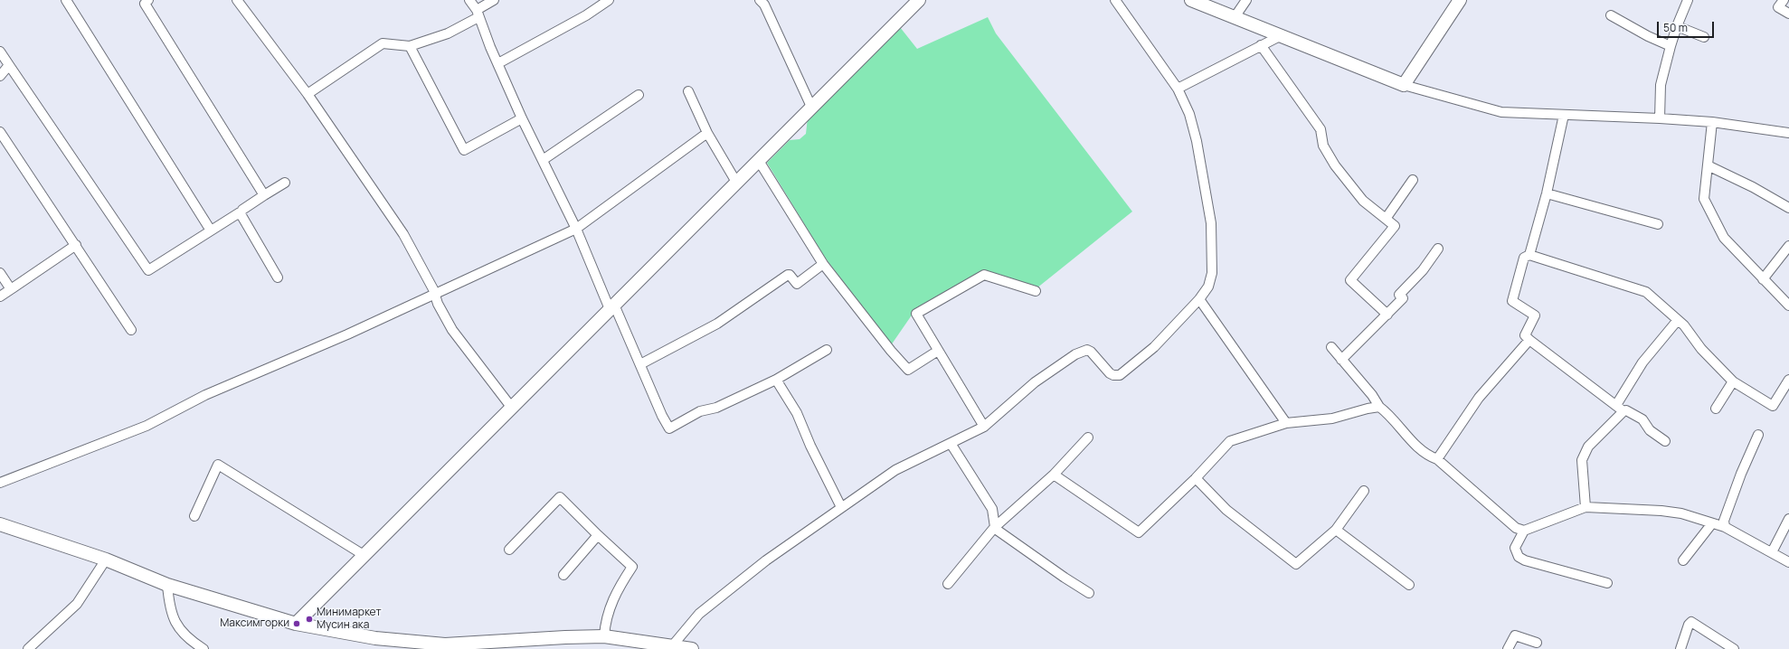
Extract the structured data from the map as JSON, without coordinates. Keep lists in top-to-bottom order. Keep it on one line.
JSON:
{"places":["Минимаркет Мусин ака","Максимгорки"],"scale_bar":"50 m"}
